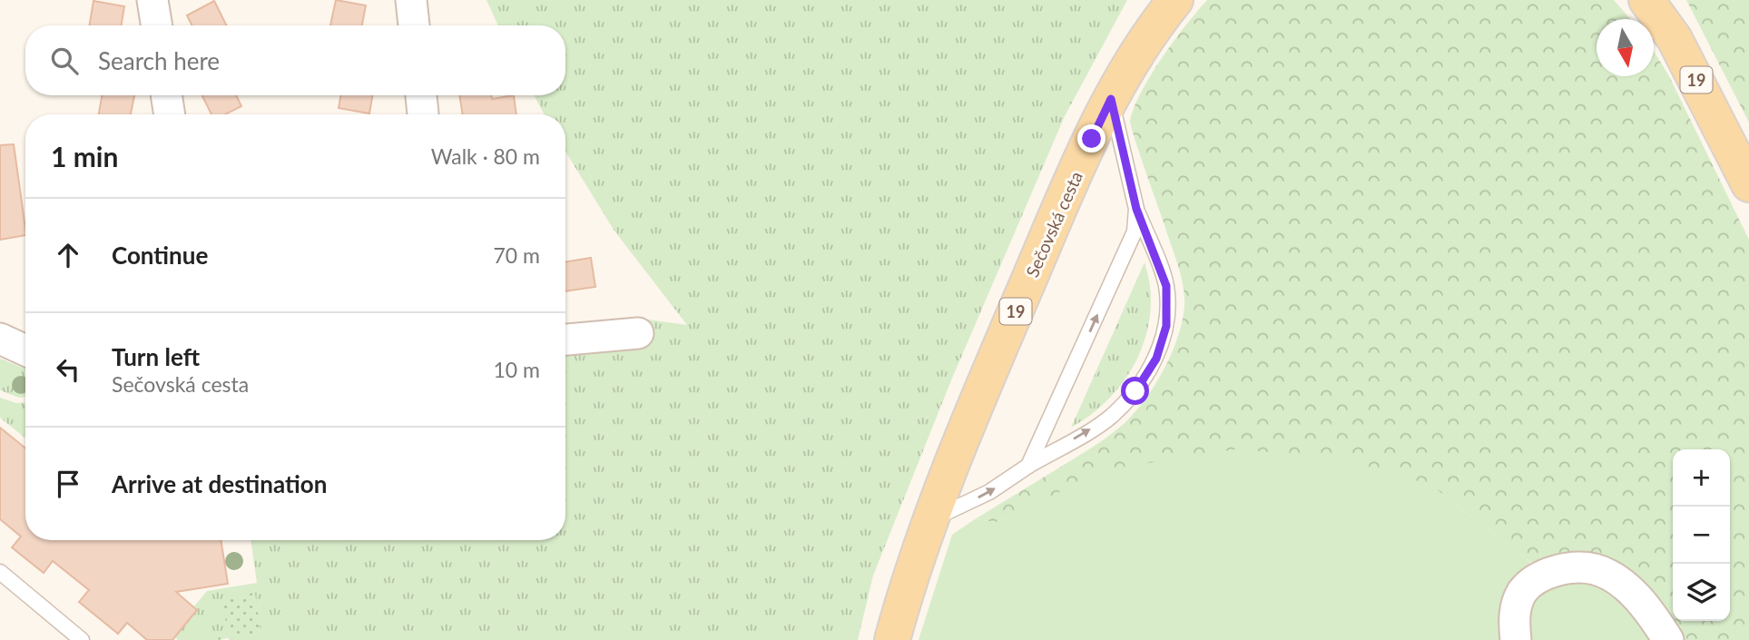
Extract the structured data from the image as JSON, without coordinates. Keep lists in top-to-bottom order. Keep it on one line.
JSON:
{"streets":{"main road":["19","Sečovská cesta"]},"north":"bottom","page":{"search":"Search here","heading":["1 min","Walk · 80 m"],"list":[["Continue","70 m"],["Turn left","Sečovská cesta","10 m"],"Arrive at destination"],"map_buttons":["+","−"]}}
